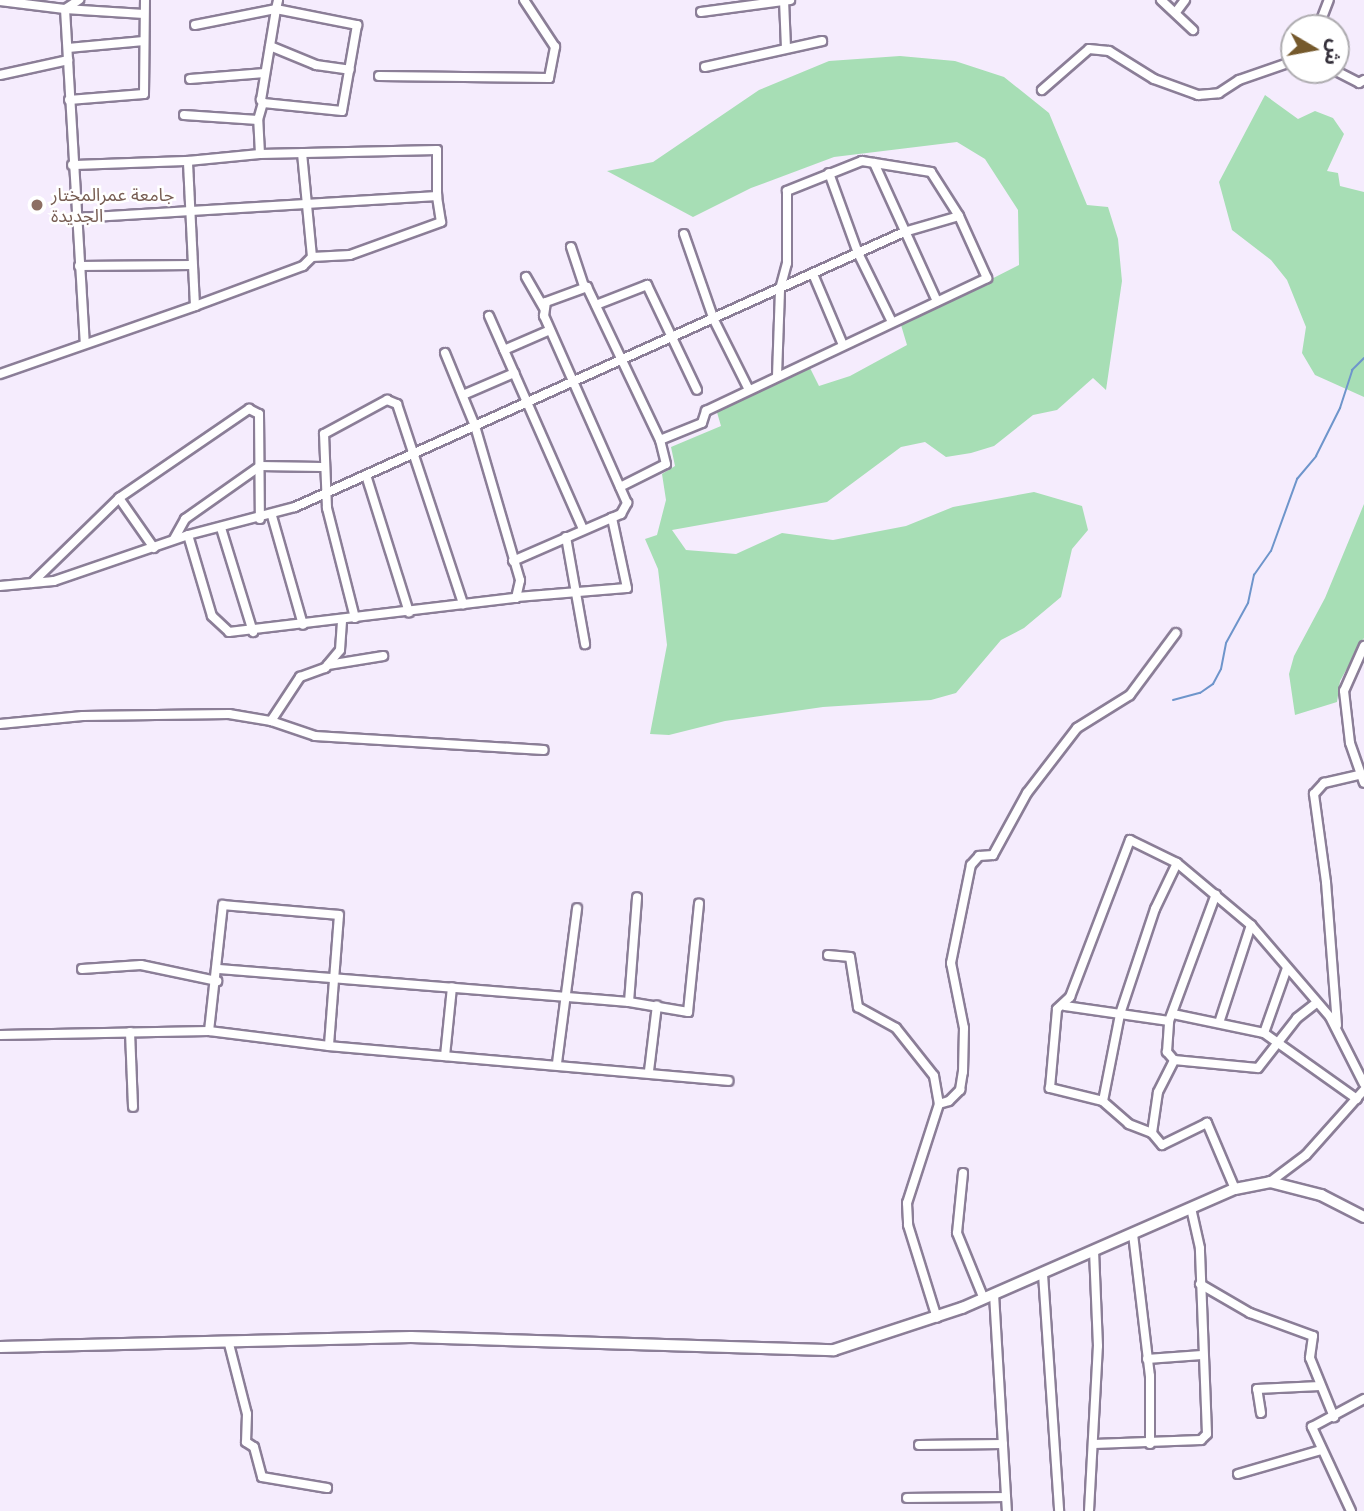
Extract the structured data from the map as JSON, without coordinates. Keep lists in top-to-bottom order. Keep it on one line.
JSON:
{"places":["جامعة عمرالمختار الجديدة"],"north":"right"}
